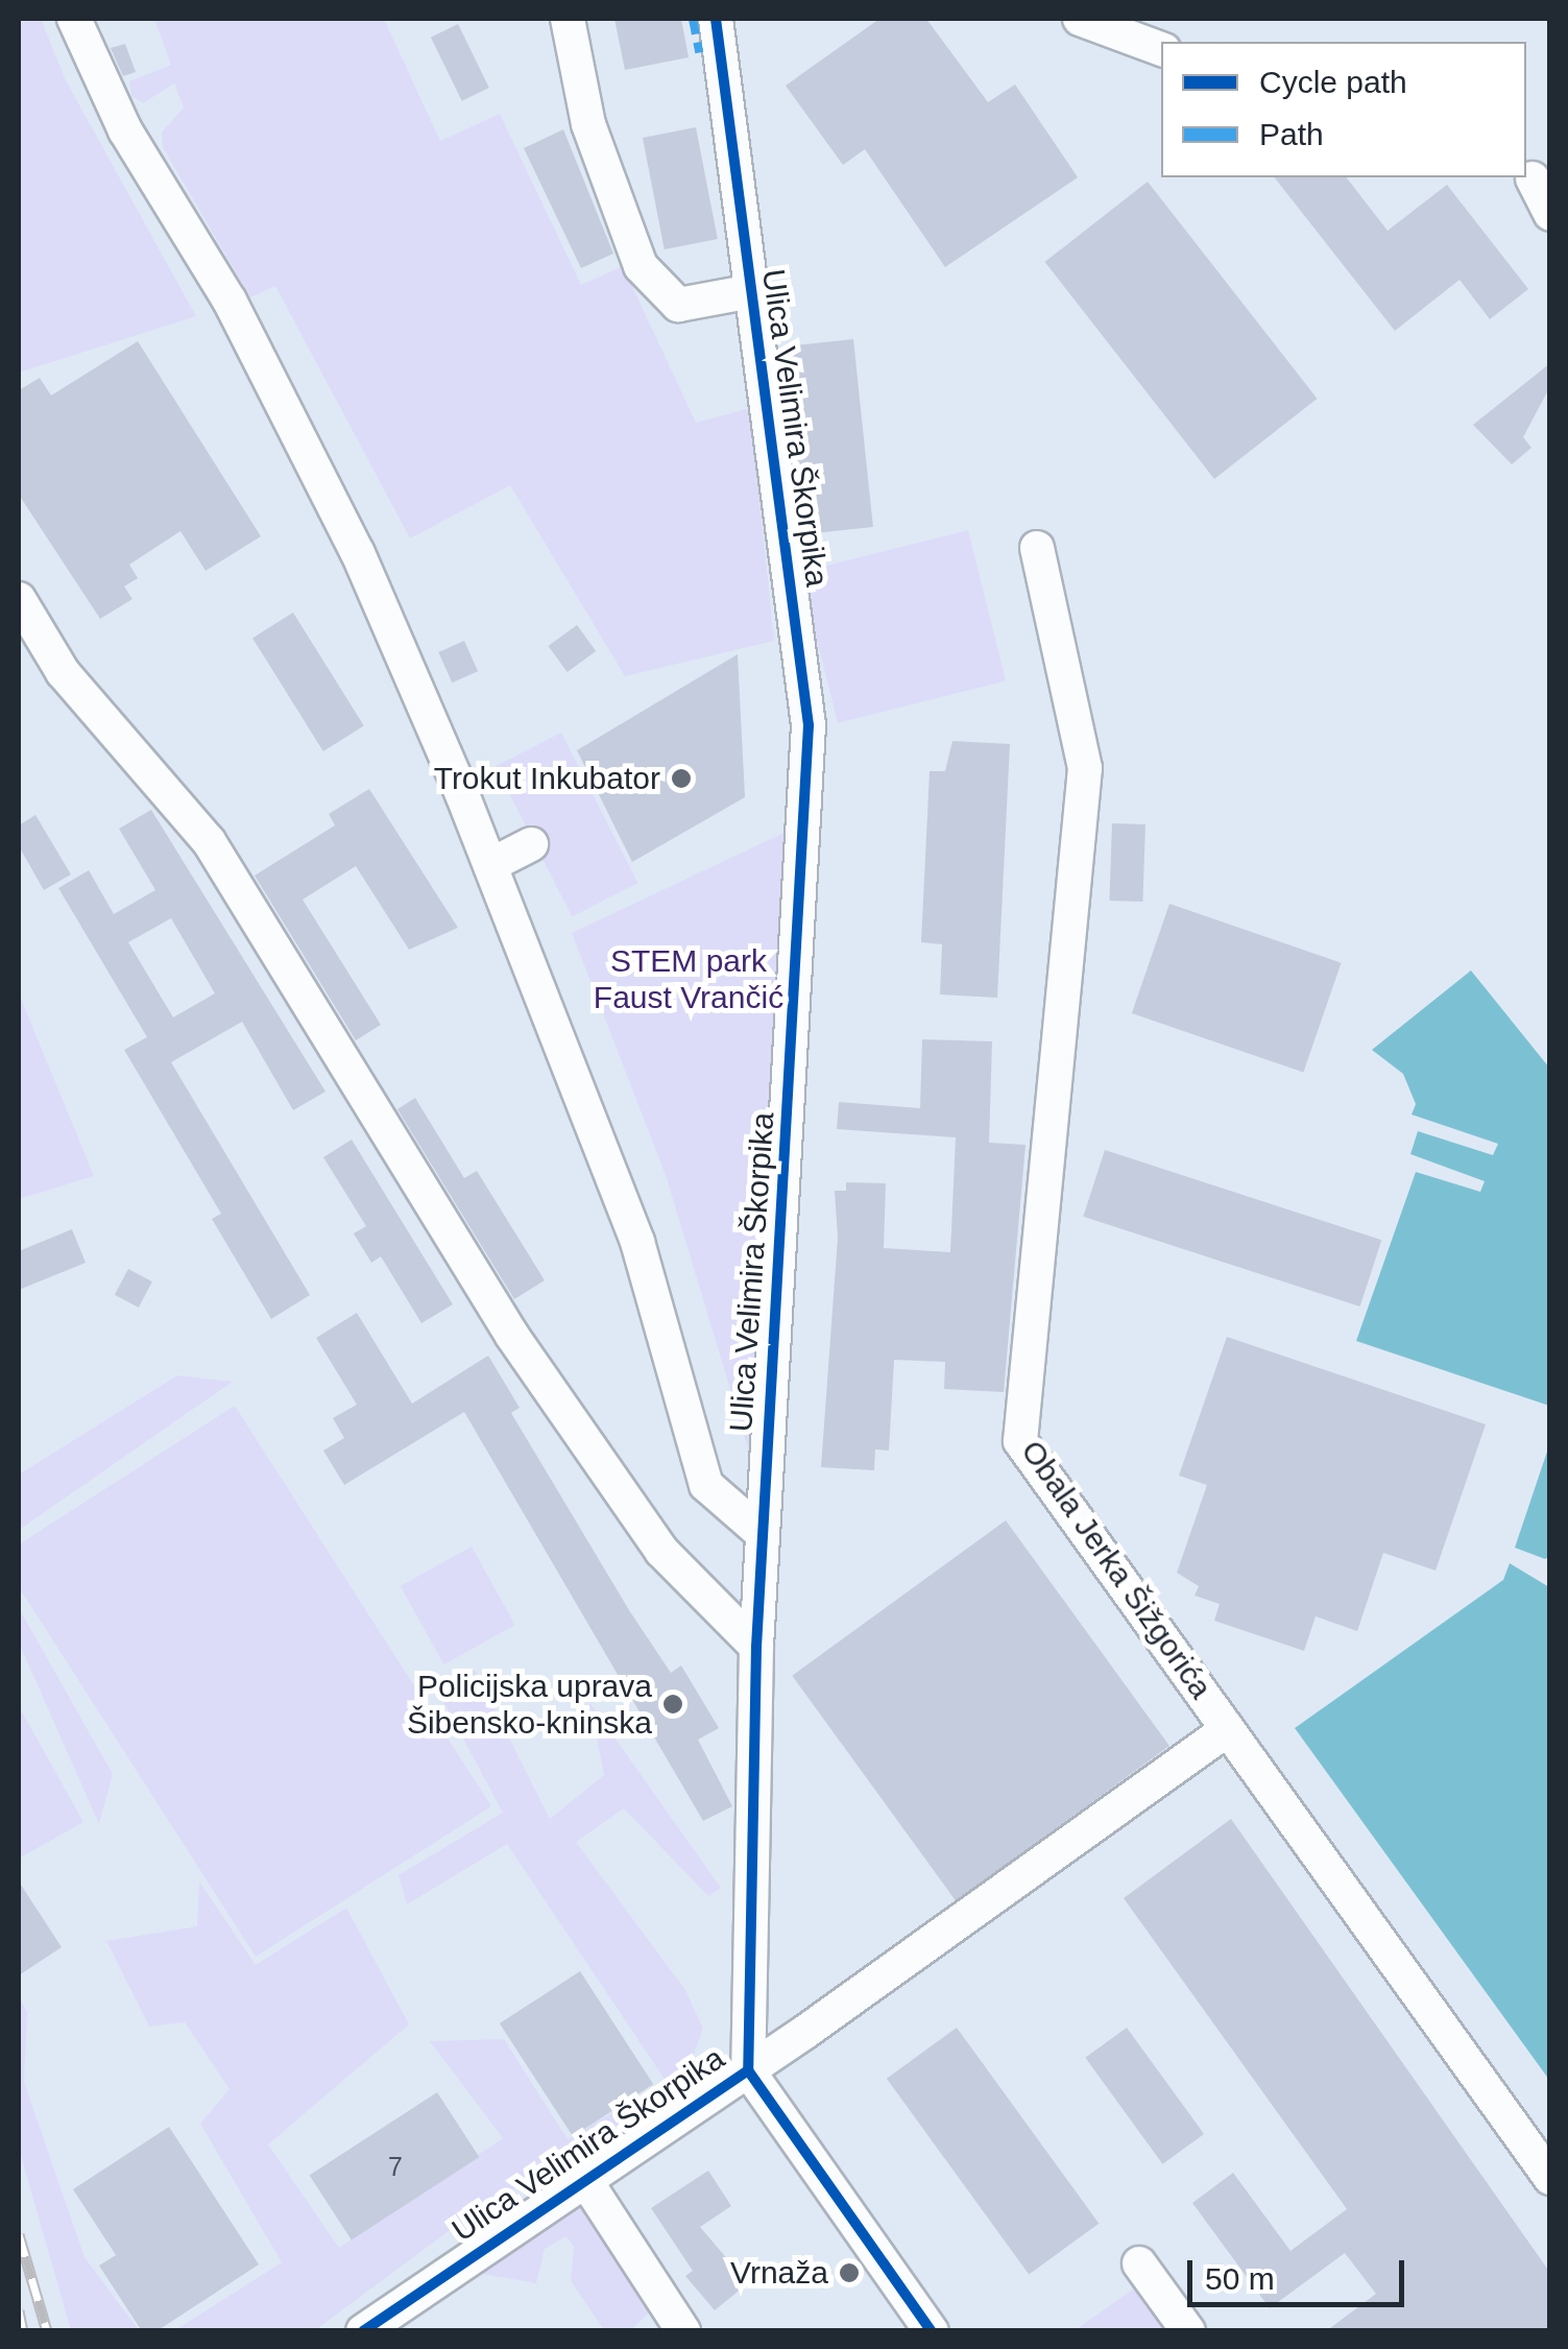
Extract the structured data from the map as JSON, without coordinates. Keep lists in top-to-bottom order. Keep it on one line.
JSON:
{"streets":{"street":["Ulica Velimira Škorpika","Obala Jerka Šižgorića"]},"parks":["STEM park Faust Vrančić"],"places":["Trokut Inkubator","Policijska uprava Šibensko-kninska","Vrnaža"],"house_numbers":["7"],"legend":["Cycle path","Path"],"scale_bar":"50 m"}
